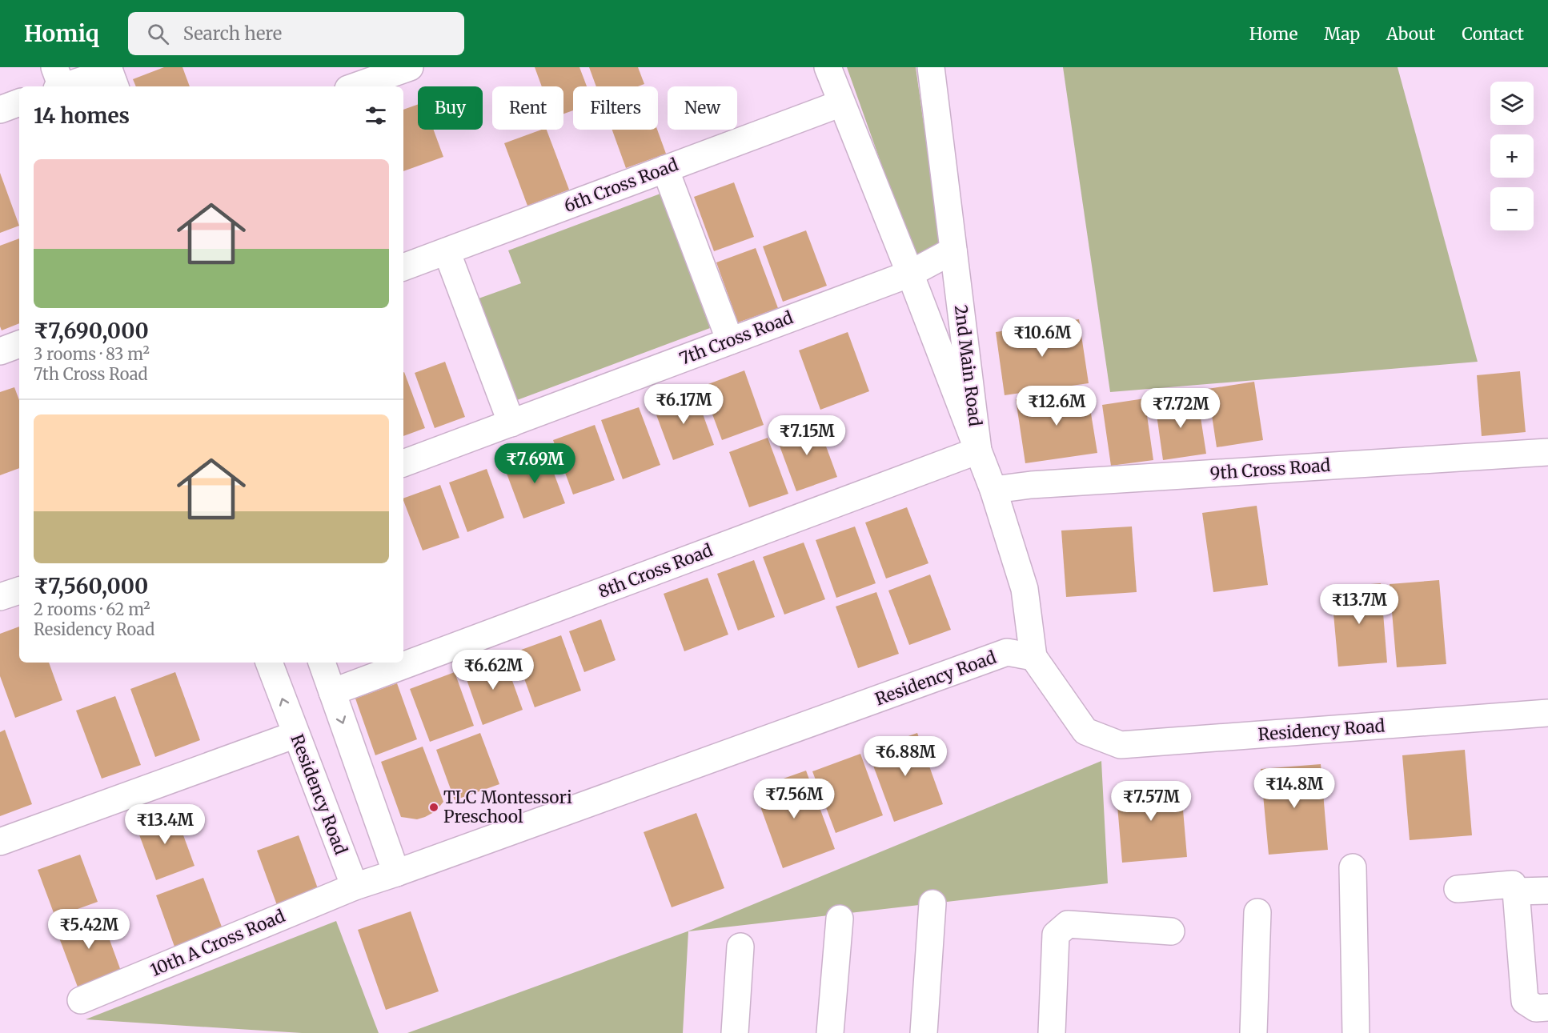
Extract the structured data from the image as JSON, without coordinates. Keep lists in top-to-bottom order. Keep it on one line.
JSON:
{"streets":{"street":["6th Cross Road","7th Cross Road","2nd Main Road","9th Cross Road","8th Cross Road","Residency Road","10th A Cross Road"]},"crossings":[["7th Cross Road","2nd Main Road"],["2nd Main Road","9th Cross Road"],["2nd Main Road","8th Cross Road"],["2nd Main Road","Residency Road"],["Residency Road","10th A Cross Road"]],"places":["TLC Montessori Preschool"],"page":{"header":"Homiq","search":"Search here","nav":["Home","Map","About","Contact"],"map_buttons":["+","−"],"chip":["Buy","Rent","Filters","New"],"heading":"14 homes","list":[{"name":"₹7,690,000","note":"3 rooms · 83 m² · 7th Cross Road"},{"name":"₹7,560,000","note":"2 rooms · 62 m² · Residency Road"}],"price":["₹10.6M","₹6.17M","₹12.6M","₹7.72M","₹7.15M","₹7.69M","₹13.7M","₹6.62M","₹6.88M","₹14.8M","₹7.56M","₹7.57M","₹13.4M","₹5.42M"]}}
